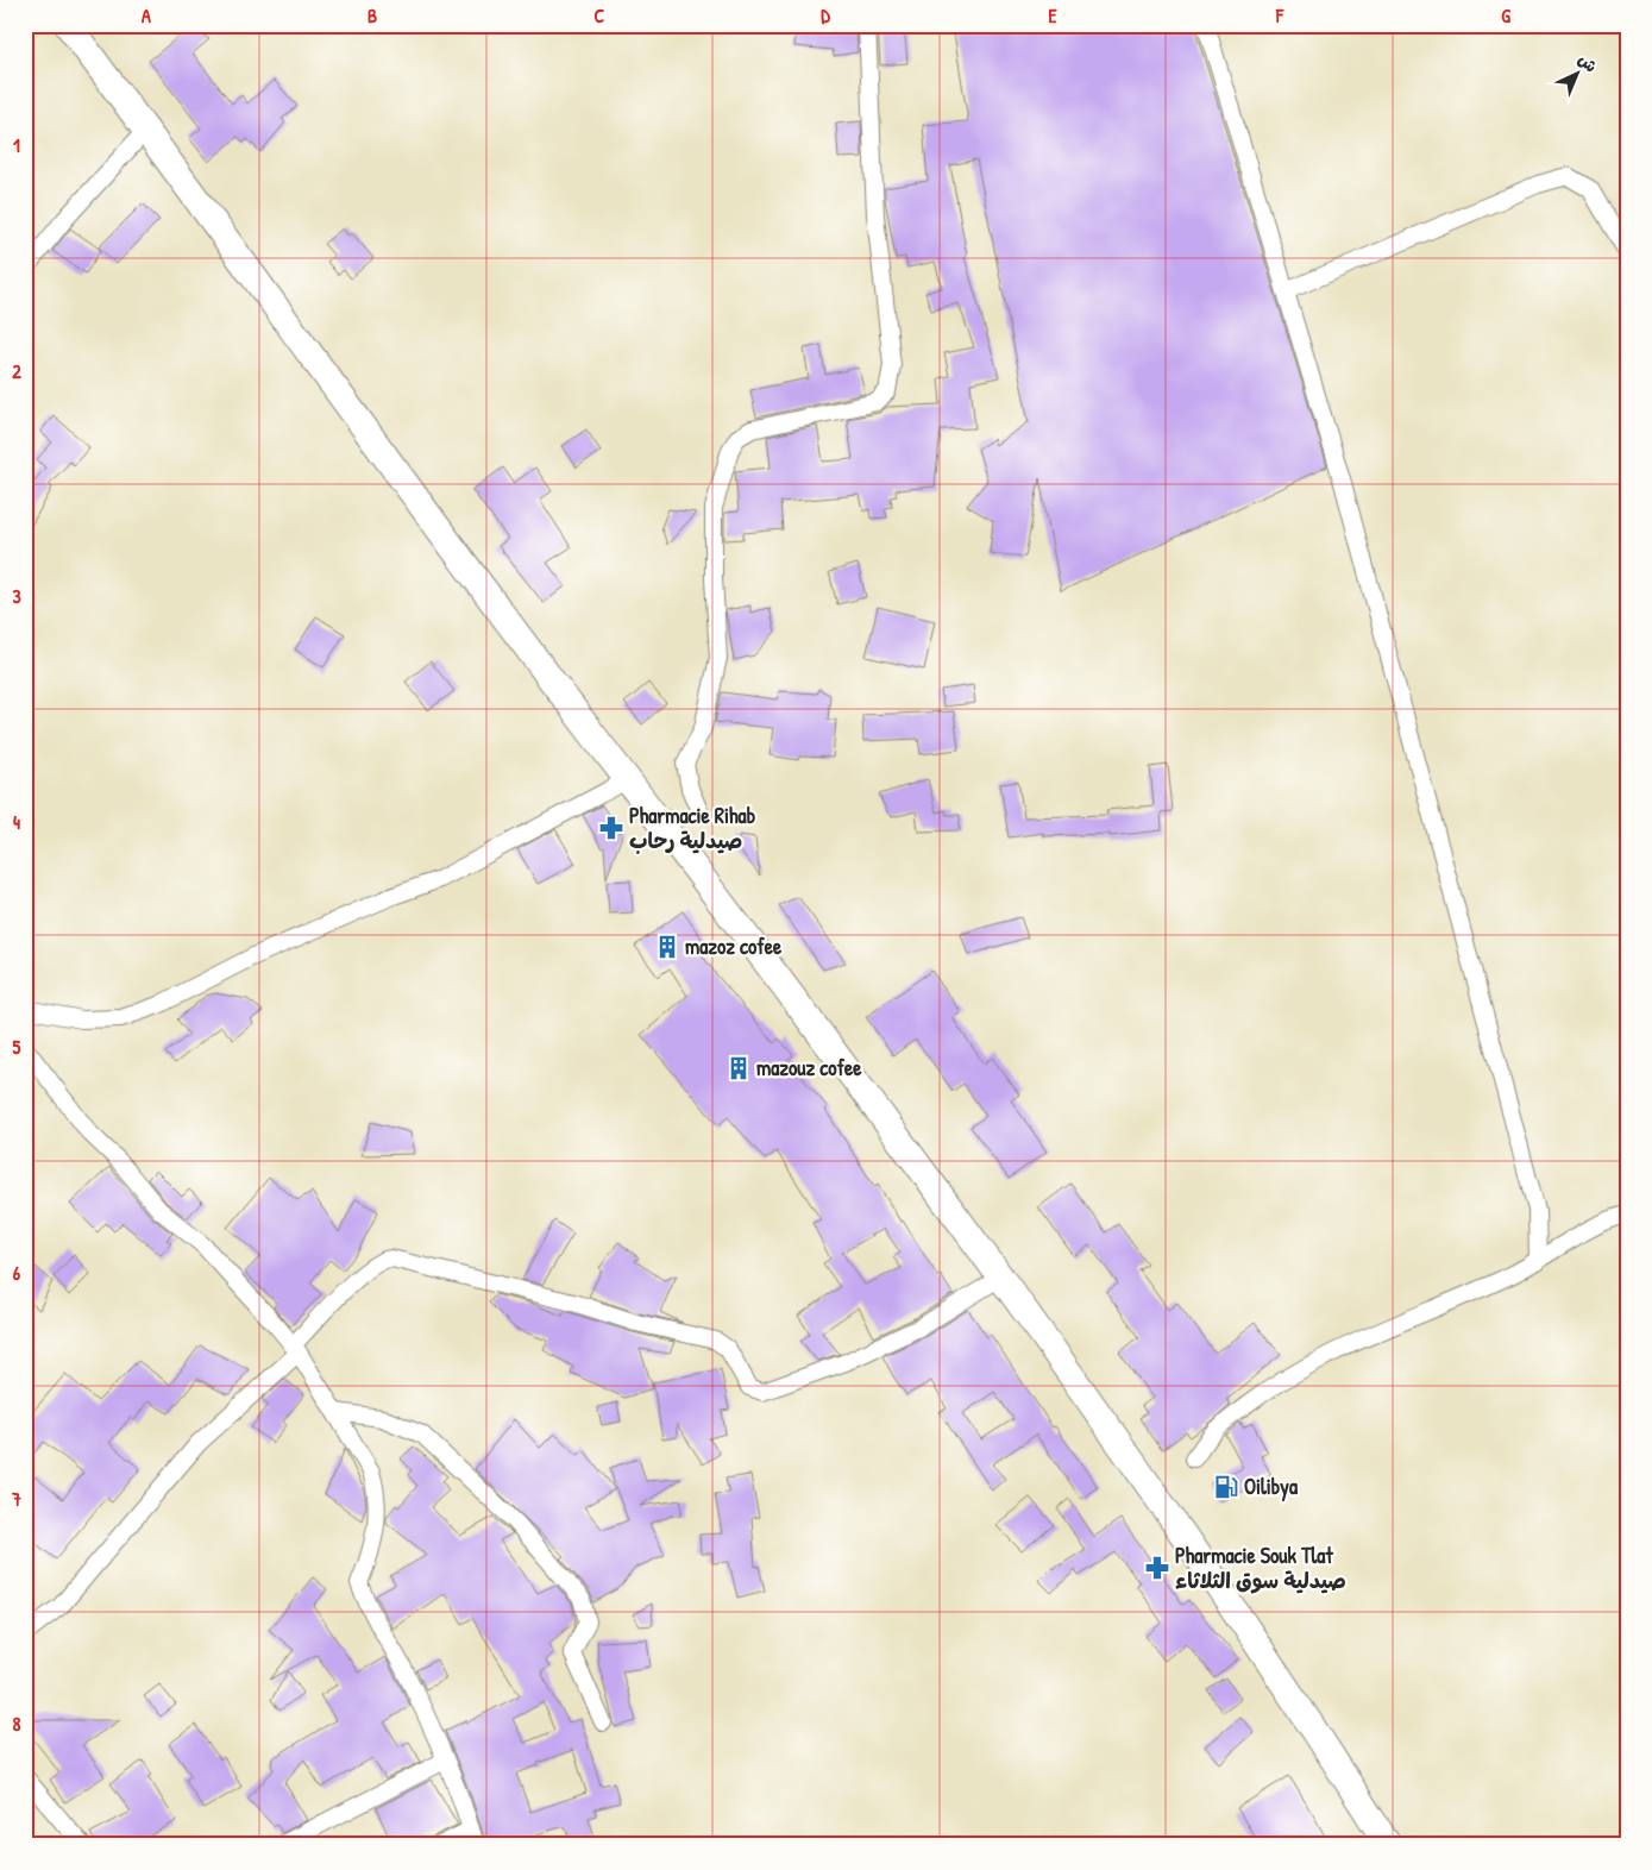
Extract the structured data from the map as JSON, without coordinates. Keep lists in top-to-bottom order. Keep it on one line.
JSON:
{"places":{"pharmacy":["Pharmacie Rihab صيدلية رحاب","Pharmacie Souk Tlat صيدلية سوق الثلاثاء"],"building":["mazoz cofee","mazouz cofee"],"fuel station":["Oilibya"]},"north":"top right","grid":{"columns":["A","B","C","D","E","F","G"],"rows":["1","2","3","4","5","6","7","8"]}}
